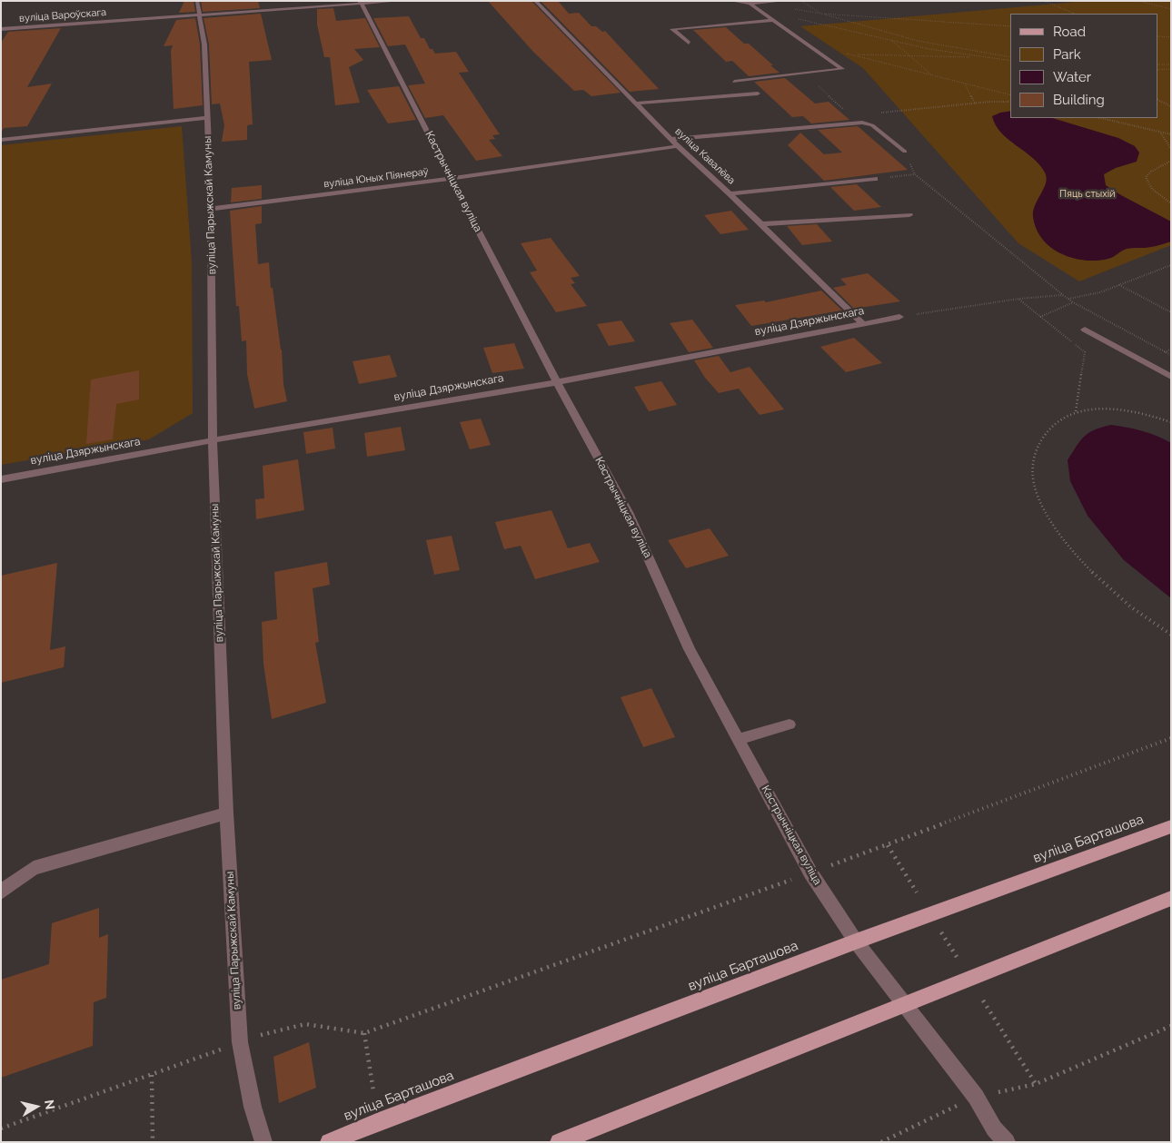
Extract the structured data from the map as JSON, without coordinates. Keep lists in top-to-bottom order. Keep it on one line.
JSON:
{"streets":{"main road":["вуліца Барташова"],"street":["вуліца Вароўскага","вуліца Кавалёва","вуліца Юных Піянераў","Кастрычніцкая вуліца","вуліца Парыжскай Камуны","вуліца Дзяржынскага"]},"crossings":[["вуліца Вароўскага","Кастрычніцкая вуліца"],["вуліца Вароўскага","вуліца Парыжскай Камуны"],["вуліца Кавалёва","вуліца Юных Піянераў"],["вуліца Кавалёва","вуліца Дзяржынскага"],["вуліца Юных Піянераў","Кастрычніцкая вуліца"],["вуліца Юных Піянераў","вуліца Парыжскай Камуны"],["Кастрычніцкая вуліца","вуліца Дзяржынскага"],["Кастрычніцкая вуліца","вуліца Барташова"],["вуліца Парыжскай Камуны","вуліца Дзяржынскага"]],"parks":["Пяць стыхій"],"legend":["Road","Park","Water","Building"],"north":"right"}
